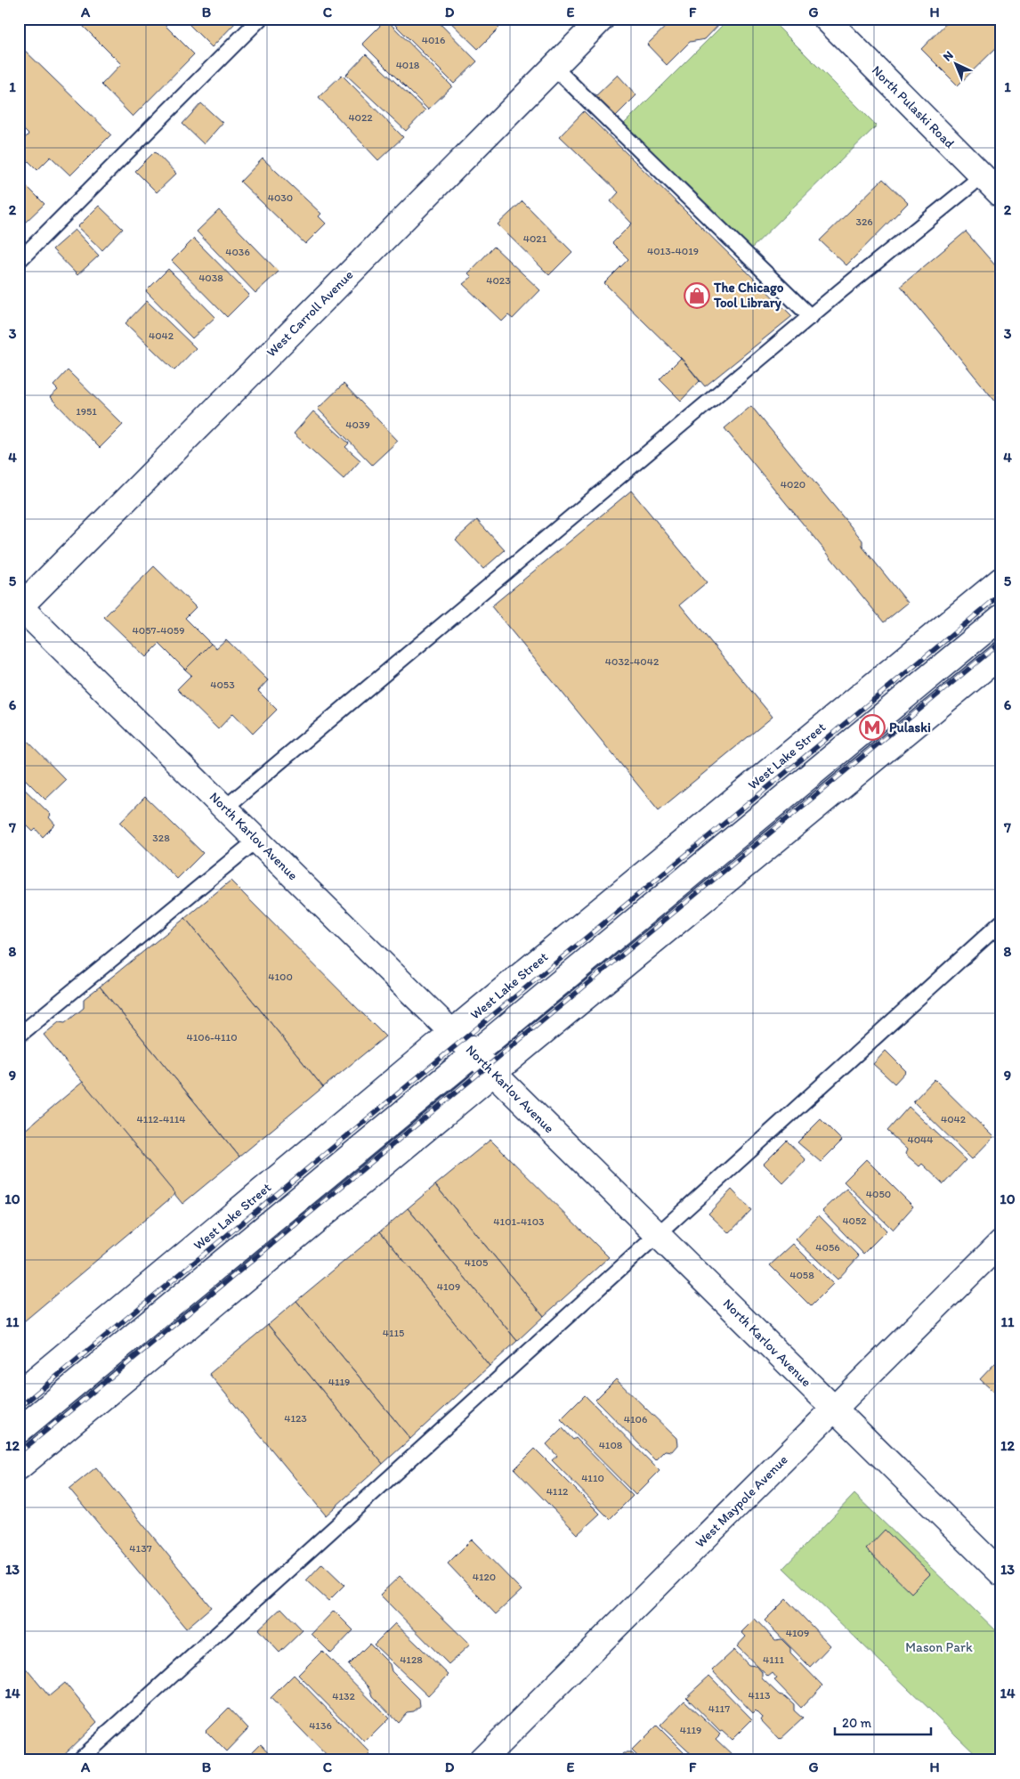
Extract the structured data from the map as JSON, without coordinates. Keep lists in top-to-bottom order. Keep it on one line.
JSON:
{"streets":{"main road":["North Pulaski Road","West Carroll Avenue","West Lake Street","North Karlov Avenue","West Maypole Avenue"]},"crossings":[["West Carroll Avenue","North Karlov Avenue"],["West Lake Street","North Karlov Avenue"],["North Karlov Avenue","West Maypole Avenue"]],"parks":["Mason Park"],"places":{"shop":["The Chicago Tool Library"],"metro station":["Pulaski"]},"house_numbers":["4016","4018","4022","4030","326","4021","4013-4019","4036","4038","4023","4042","1951","4039","4020","4057-4059","4032-4042","4053","328","4100","4106-4110","4112-4114","4042","4044","4050","4052","4101-4103","4056","4105","4058","4109","4115","4119","4123","4106","4108","4110","4112","4137","4120","4109","4128","4111","4113","4132","4117","4136","4119"],"scale_bar":"20 m","north":"top left","grid":{"columns":["A","B","C","D","E","F","G","H"],"rows":["1","2","3","4","5","6","7","8","9","10","11","12","13","14"]}}
